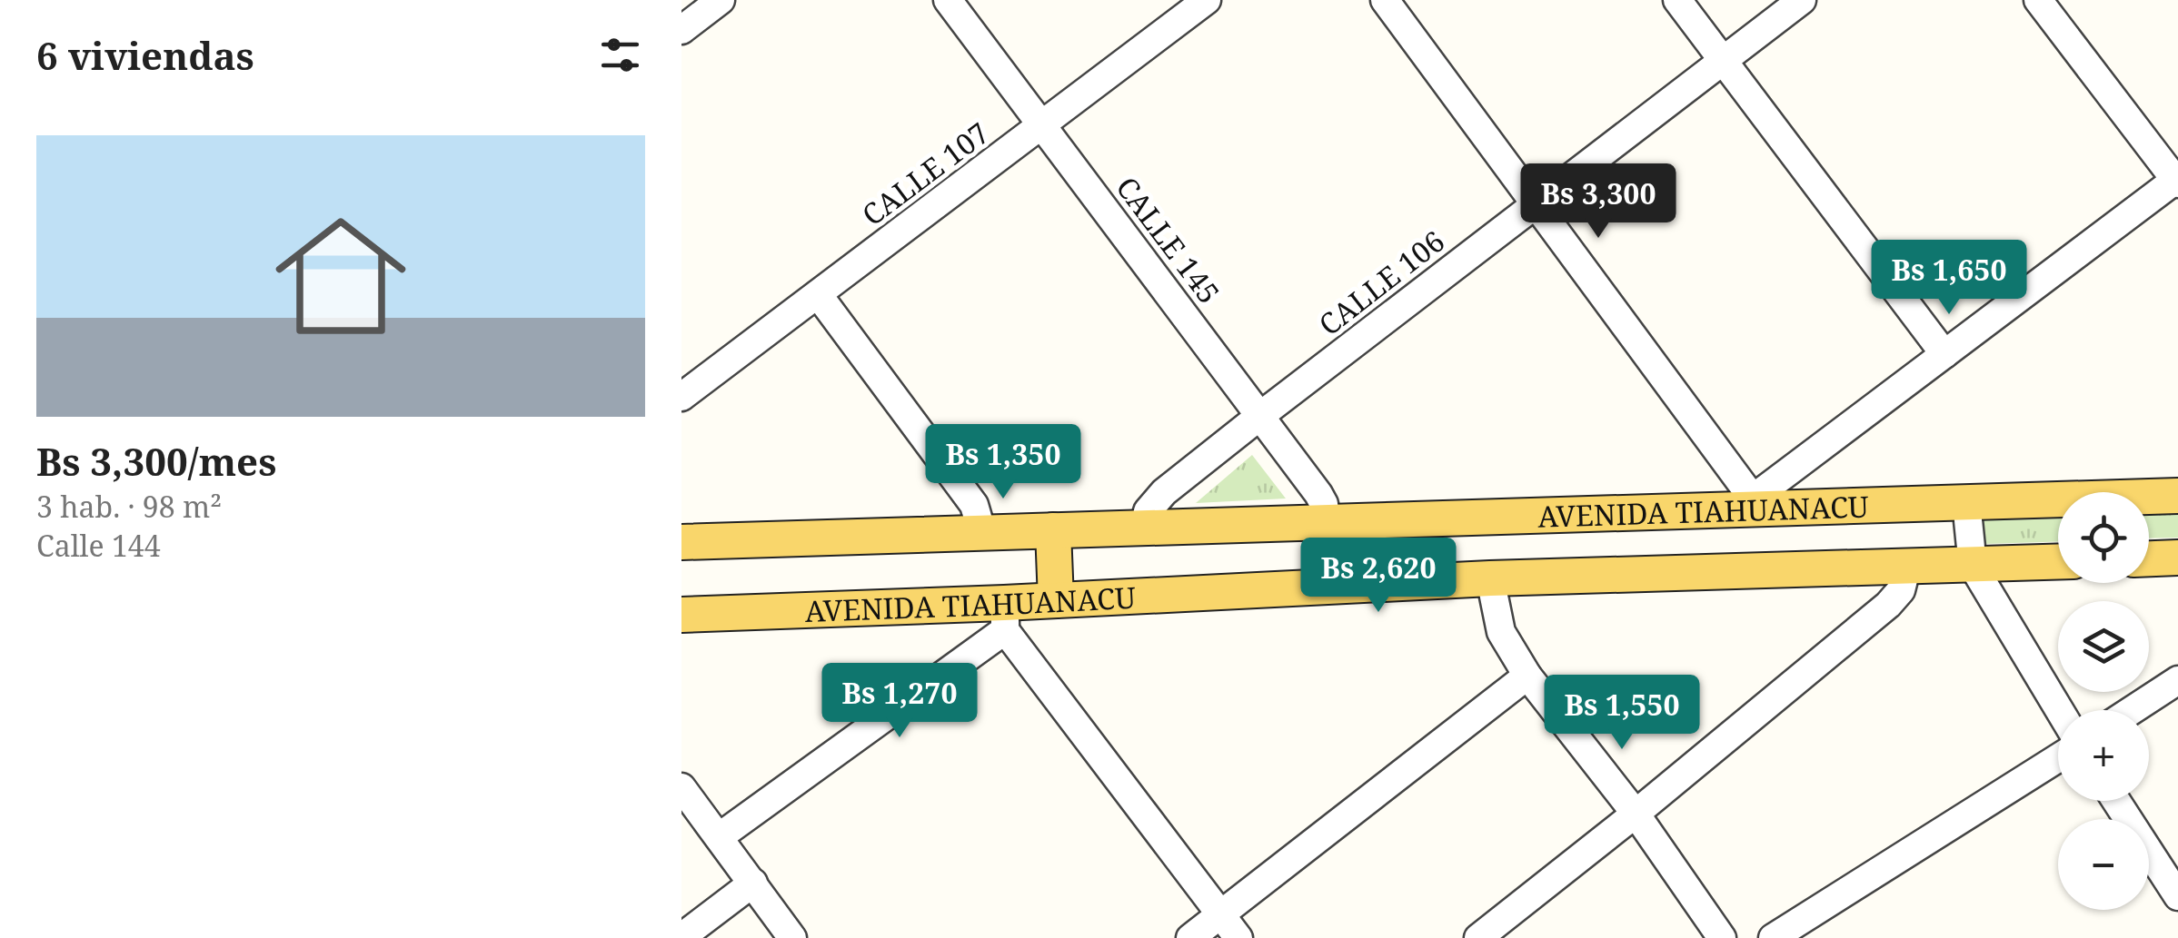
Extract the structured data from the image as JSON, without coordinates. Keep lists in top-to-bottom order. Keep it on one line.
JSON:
{"streets":{"main road":["AVENIDA TIAHUANACU"],"street":["CALLE 107","CALLE 145","CALLE 106"]},"crossings":[["CALLE 107","CALLE 145"],["CALLE 145","CALLE 106"],["CALLE 145","AVENIDA TIAHUANACU"],["CALLE 106","AVENIDA TIAHUANACU"]],"page":{"heading":"6 viviendas","list":[{"name":"Bs 3,300/mes","note":"3 hab. · 98 m² · Calle 144"}],"price":["Bs 3,300","Bs 1,650","Bs 1,350","Bs 2,620","Bs 1,270","Bs 1,550"],"map_buttons":["+","−"]}}
